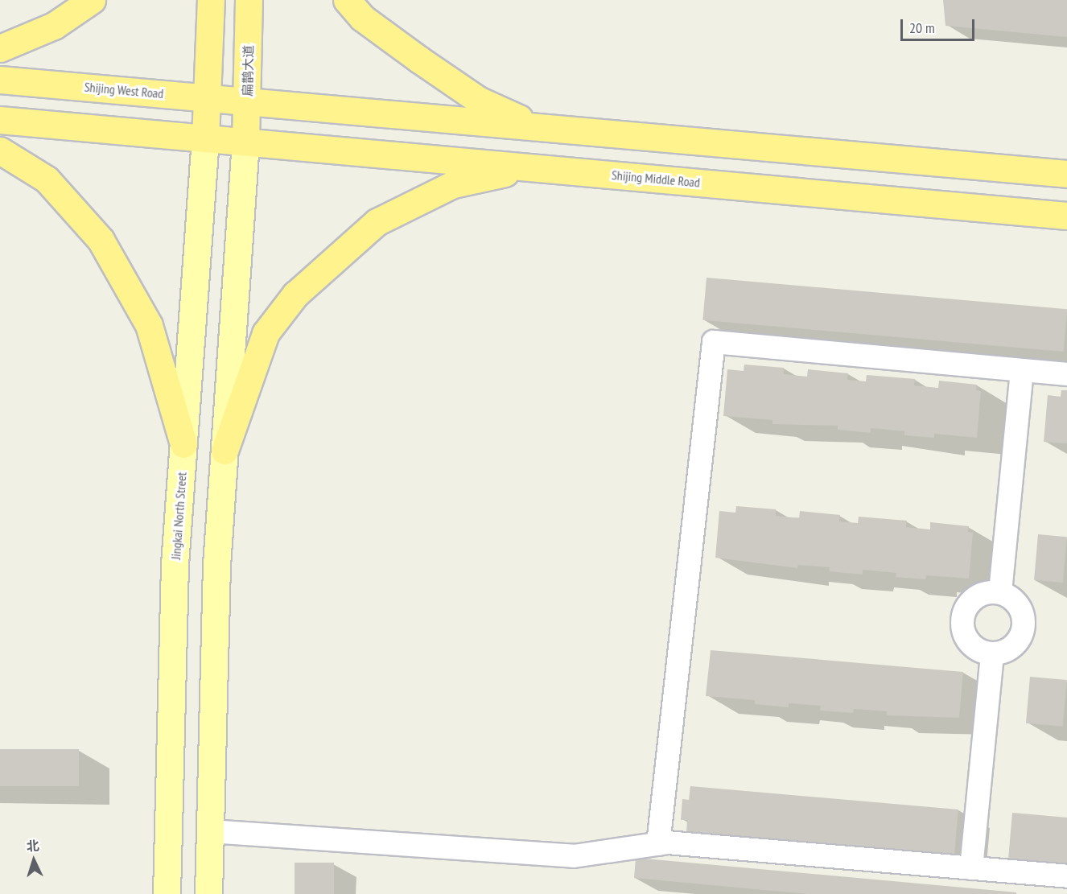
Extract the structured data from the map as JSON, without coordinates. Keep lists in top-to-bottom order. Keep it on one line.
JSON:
{"streets":{"highway":["扁鹊大道","Shijing West Road","Shijing Middle Road"],"main road":["Jingkai North Street"]},"crossings":[["扁鹊大道","Shijing West Road"],["扁鹊大道","Shijing Middle Road"]],"scale_bar":"20 m","north":"top"}
